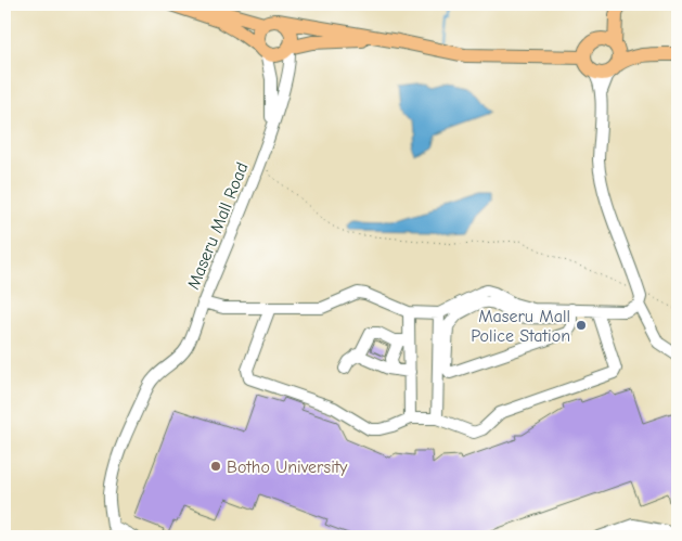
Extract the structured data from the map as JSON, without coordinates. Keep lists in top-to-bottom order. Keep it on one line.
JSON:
{"streets":{"street":["Maseru Mall Road"]},"places":["Maseru Mall Police Station","Botho University"]}
